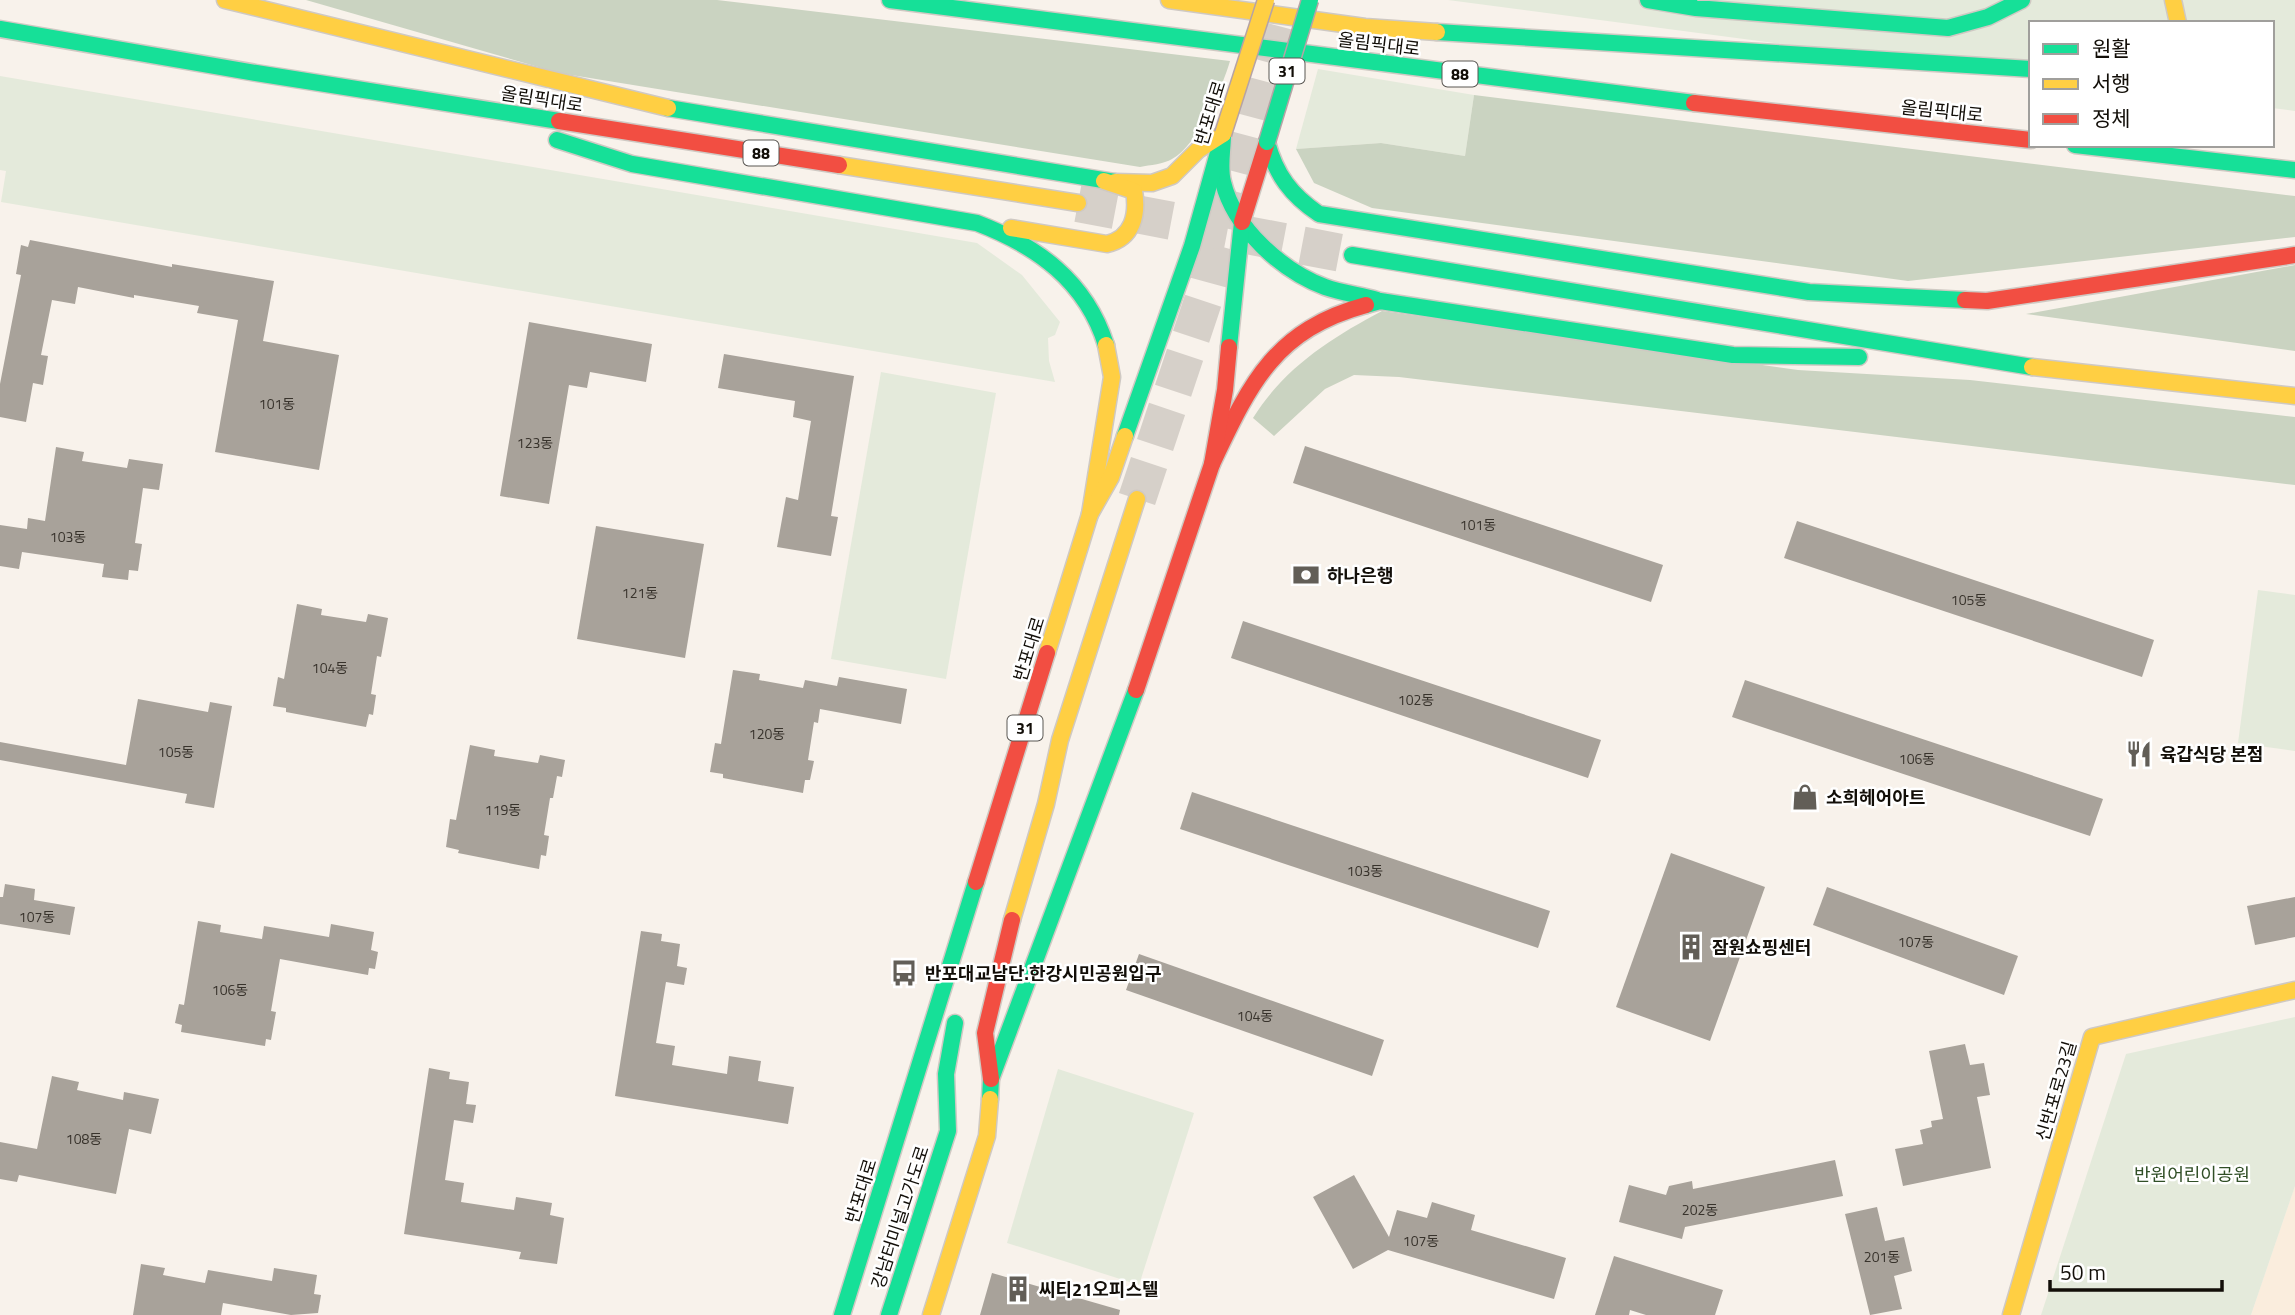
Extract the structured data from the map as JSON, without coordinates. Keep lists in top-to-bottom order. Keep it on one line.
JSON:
{"streets":{"main road":["올림픽대로","31","88","반포대로","신반포로23길","강남터미널고가도로"]},"crossings":[["31","반포대로"],["31","강남터미널고가도로"]],"parks":["반원어린이공원"],"places":{"bank":["하나은행"],"restaurant":["육갑식당 본점"],"shop":["소희헤어아트"],"building":["잠원쇼핑센터","씨티21오피스텔"],"bus stop":["반포대교남단.한강시민공원입구"]},"house_numbers":["101동","123동","101동","103동","121동","105동","104동","102동","120동","105동","106동","119동","103동","107동","107동","106동","104동","108동","202동","107동","201동"],"legend":["원활","서행","정체"],"scale_bar":"50 m"}
